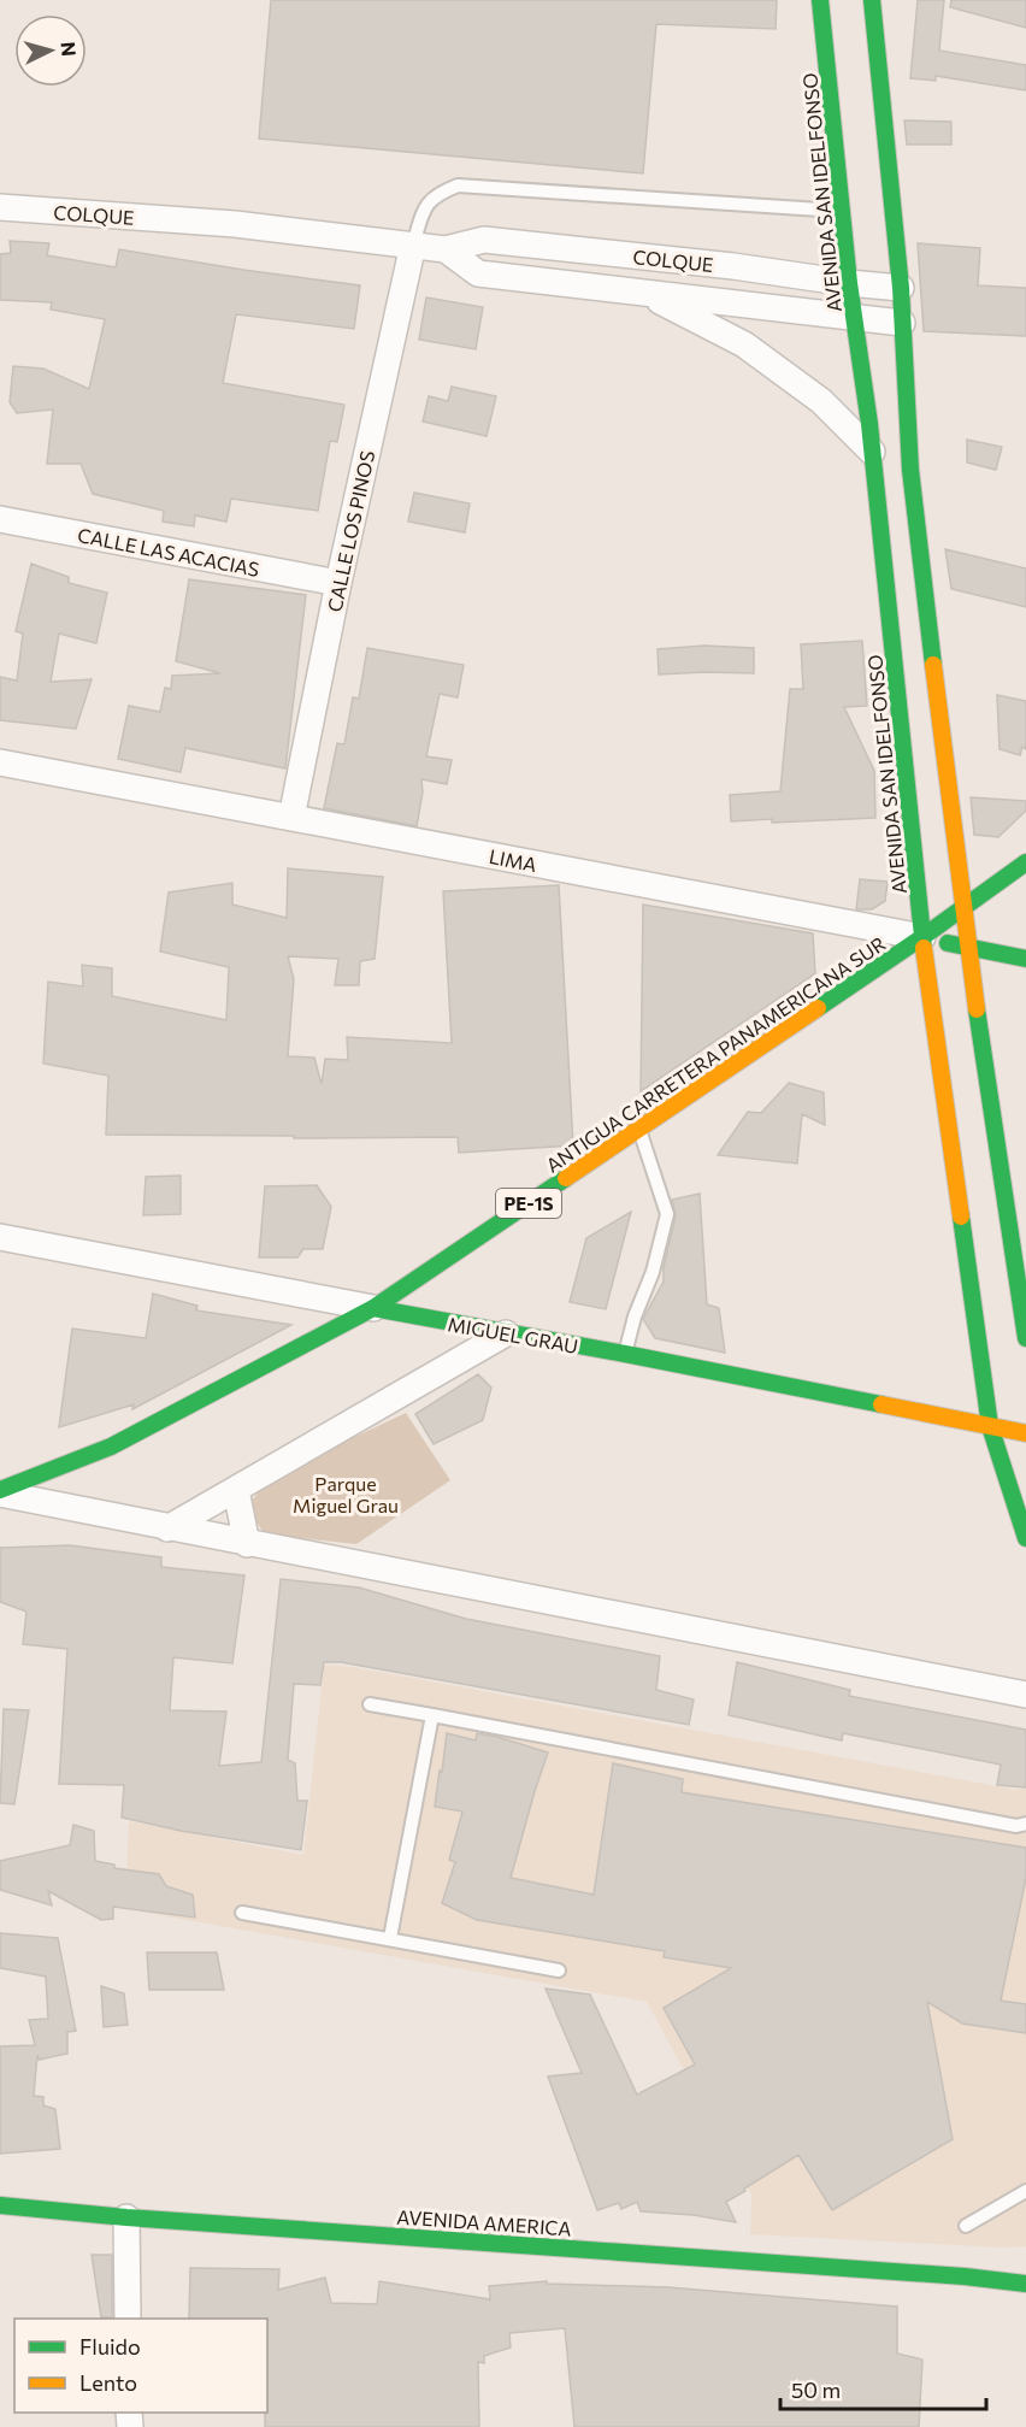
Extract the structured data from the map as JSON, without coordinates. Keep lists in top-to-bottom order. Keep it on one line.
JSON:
{"streets":{"main road":["AVENIDA SAN IDELFONSO","LIMA","ANTIGUA CARRETERA PANAMERICANA SUR","PE-1S","MIGUEL GRAU","AVENIDA AMERICA"],"street":["COLQUE","CALLE LOS PINOS","CALLE LAS ACACIAS"]},"crossings":[["AVENIDA SAN IDELFONSO","COLQUE"],["AVENIDA SAN IDELFONSO","LIMA"],["AVENIDA SAN IDELFONSO","ANTIGUA CARRETERA PANAMERICANA SUR"],["AVENIDA SAN IDELFONSO","MIGUEL GRAU"],["COLQUE","CALLE LOS PINOS"],["CALLE LOS PINOS","CALLE LAS ACACIAS"],["CALLE LOS PINOS","LIMA"],["LIMA","ANTIGUA CARRETERA PANAMERICANA SUR"],["ANTIGUA CARRETERA PANAMERICANA SUR","MIGUEL GRAU"]],"parks":["Parque Miguel Grau"],"legend":["Fluido","Lento"],"scale_bar":"50 m","north":"right"}
